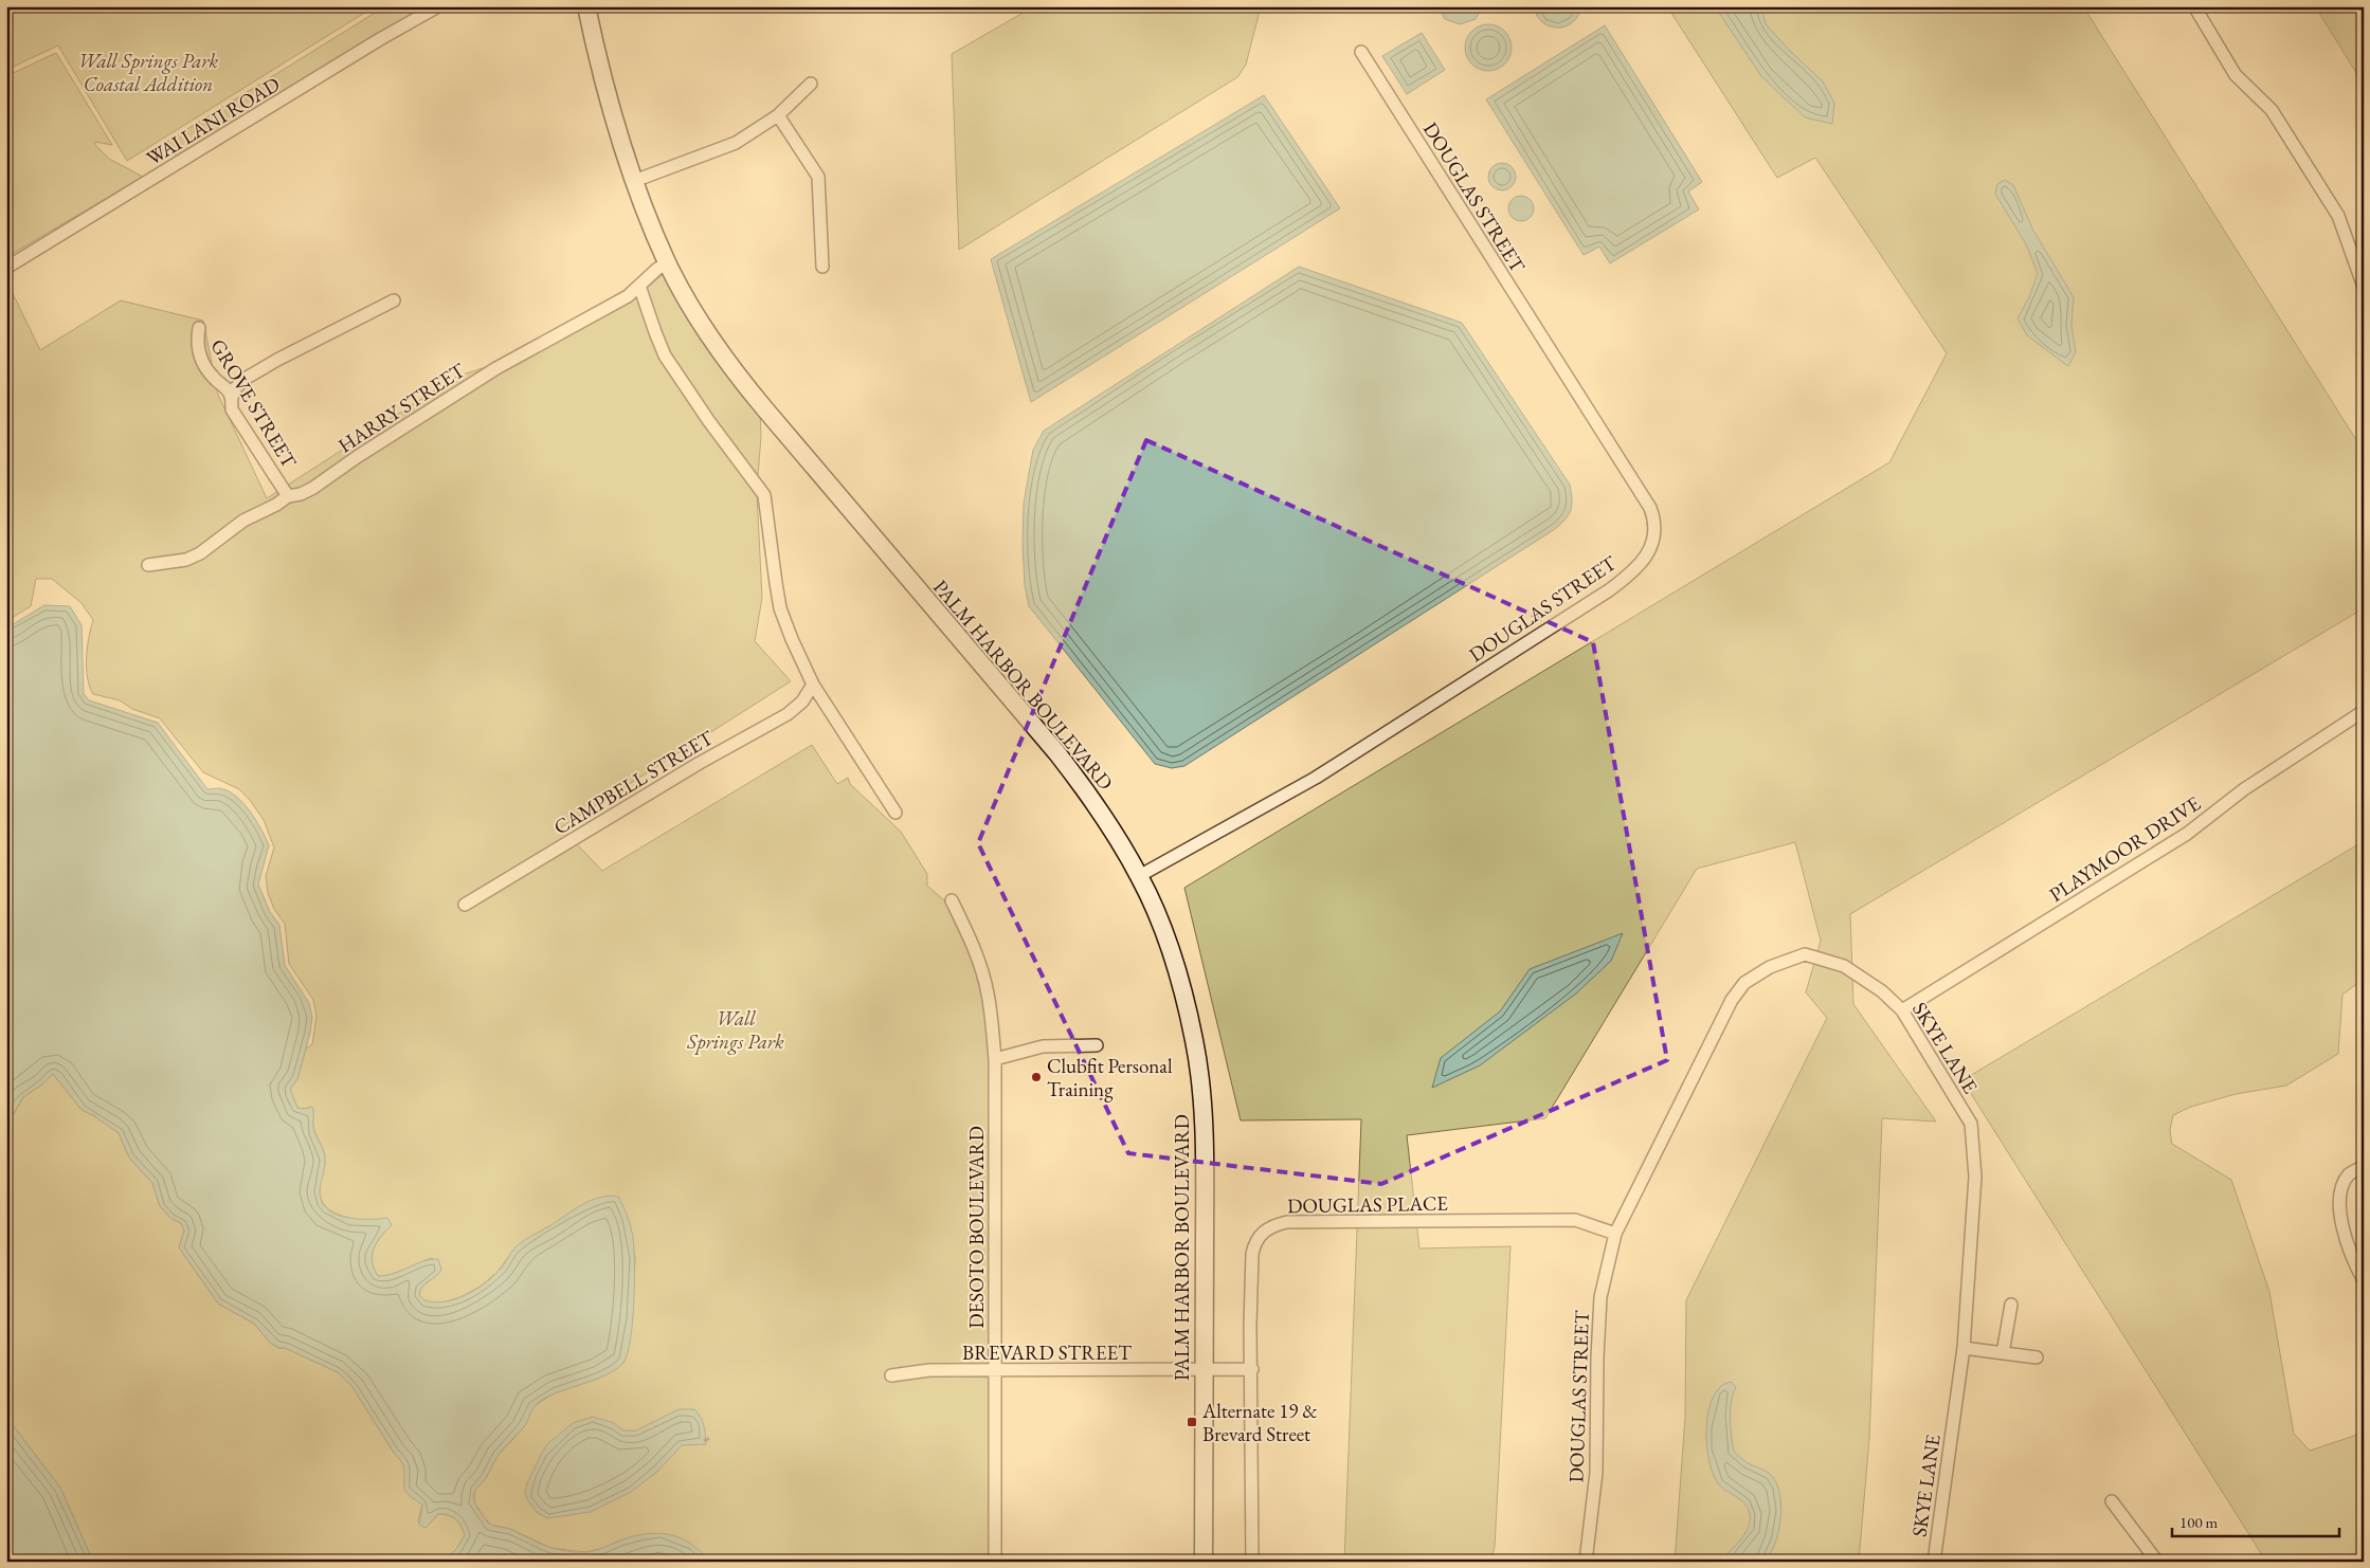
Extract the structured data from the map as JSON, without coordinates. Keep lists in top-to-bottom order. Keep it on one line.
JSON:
{"streets":{"main road":["PALM HARBOR BOULEVARD"],"street":["WAI LANI ROAD","DOUGLAS STREET","GROVE STREET","HARRY STREET","CAMPBELL STREET","PLAYMOOR DRIVE","SKYE LANE","DOUGLAS PLACE","DESOTO BOULEVARD","BREVARD STREET"]},"crossings":[["DOUGLAS STREET","PALM HARBOR BOULEVARD"],["DOUGLAS STREET","SKYE LANE"],["DOUGLAS STREET","DOUGLAS PLACE"],["GROVE STREET","HARRY STREET"],["HARRY STREET","PALM HARBOR BOULEVARD"],["PALM HARBOR BOULEVARD","BREVARD STREET"],["PLAYMOOR DRIVE","SKYE LANE"],["SKYE LANE","DOUGLAS PLACE"],["DOUGLAS PLACE","BREVARD STREET"],["DESOTO BOULEVARD","BREVARD STREET"]],"parks":["Wall Springs Park Coastal Addition","Wall Springs Park"],"places":{"other":["Clubfit Personal Training"],"transit":["Alternate 19 & Brevard Street"]},"scale_bar":"100 m"}
